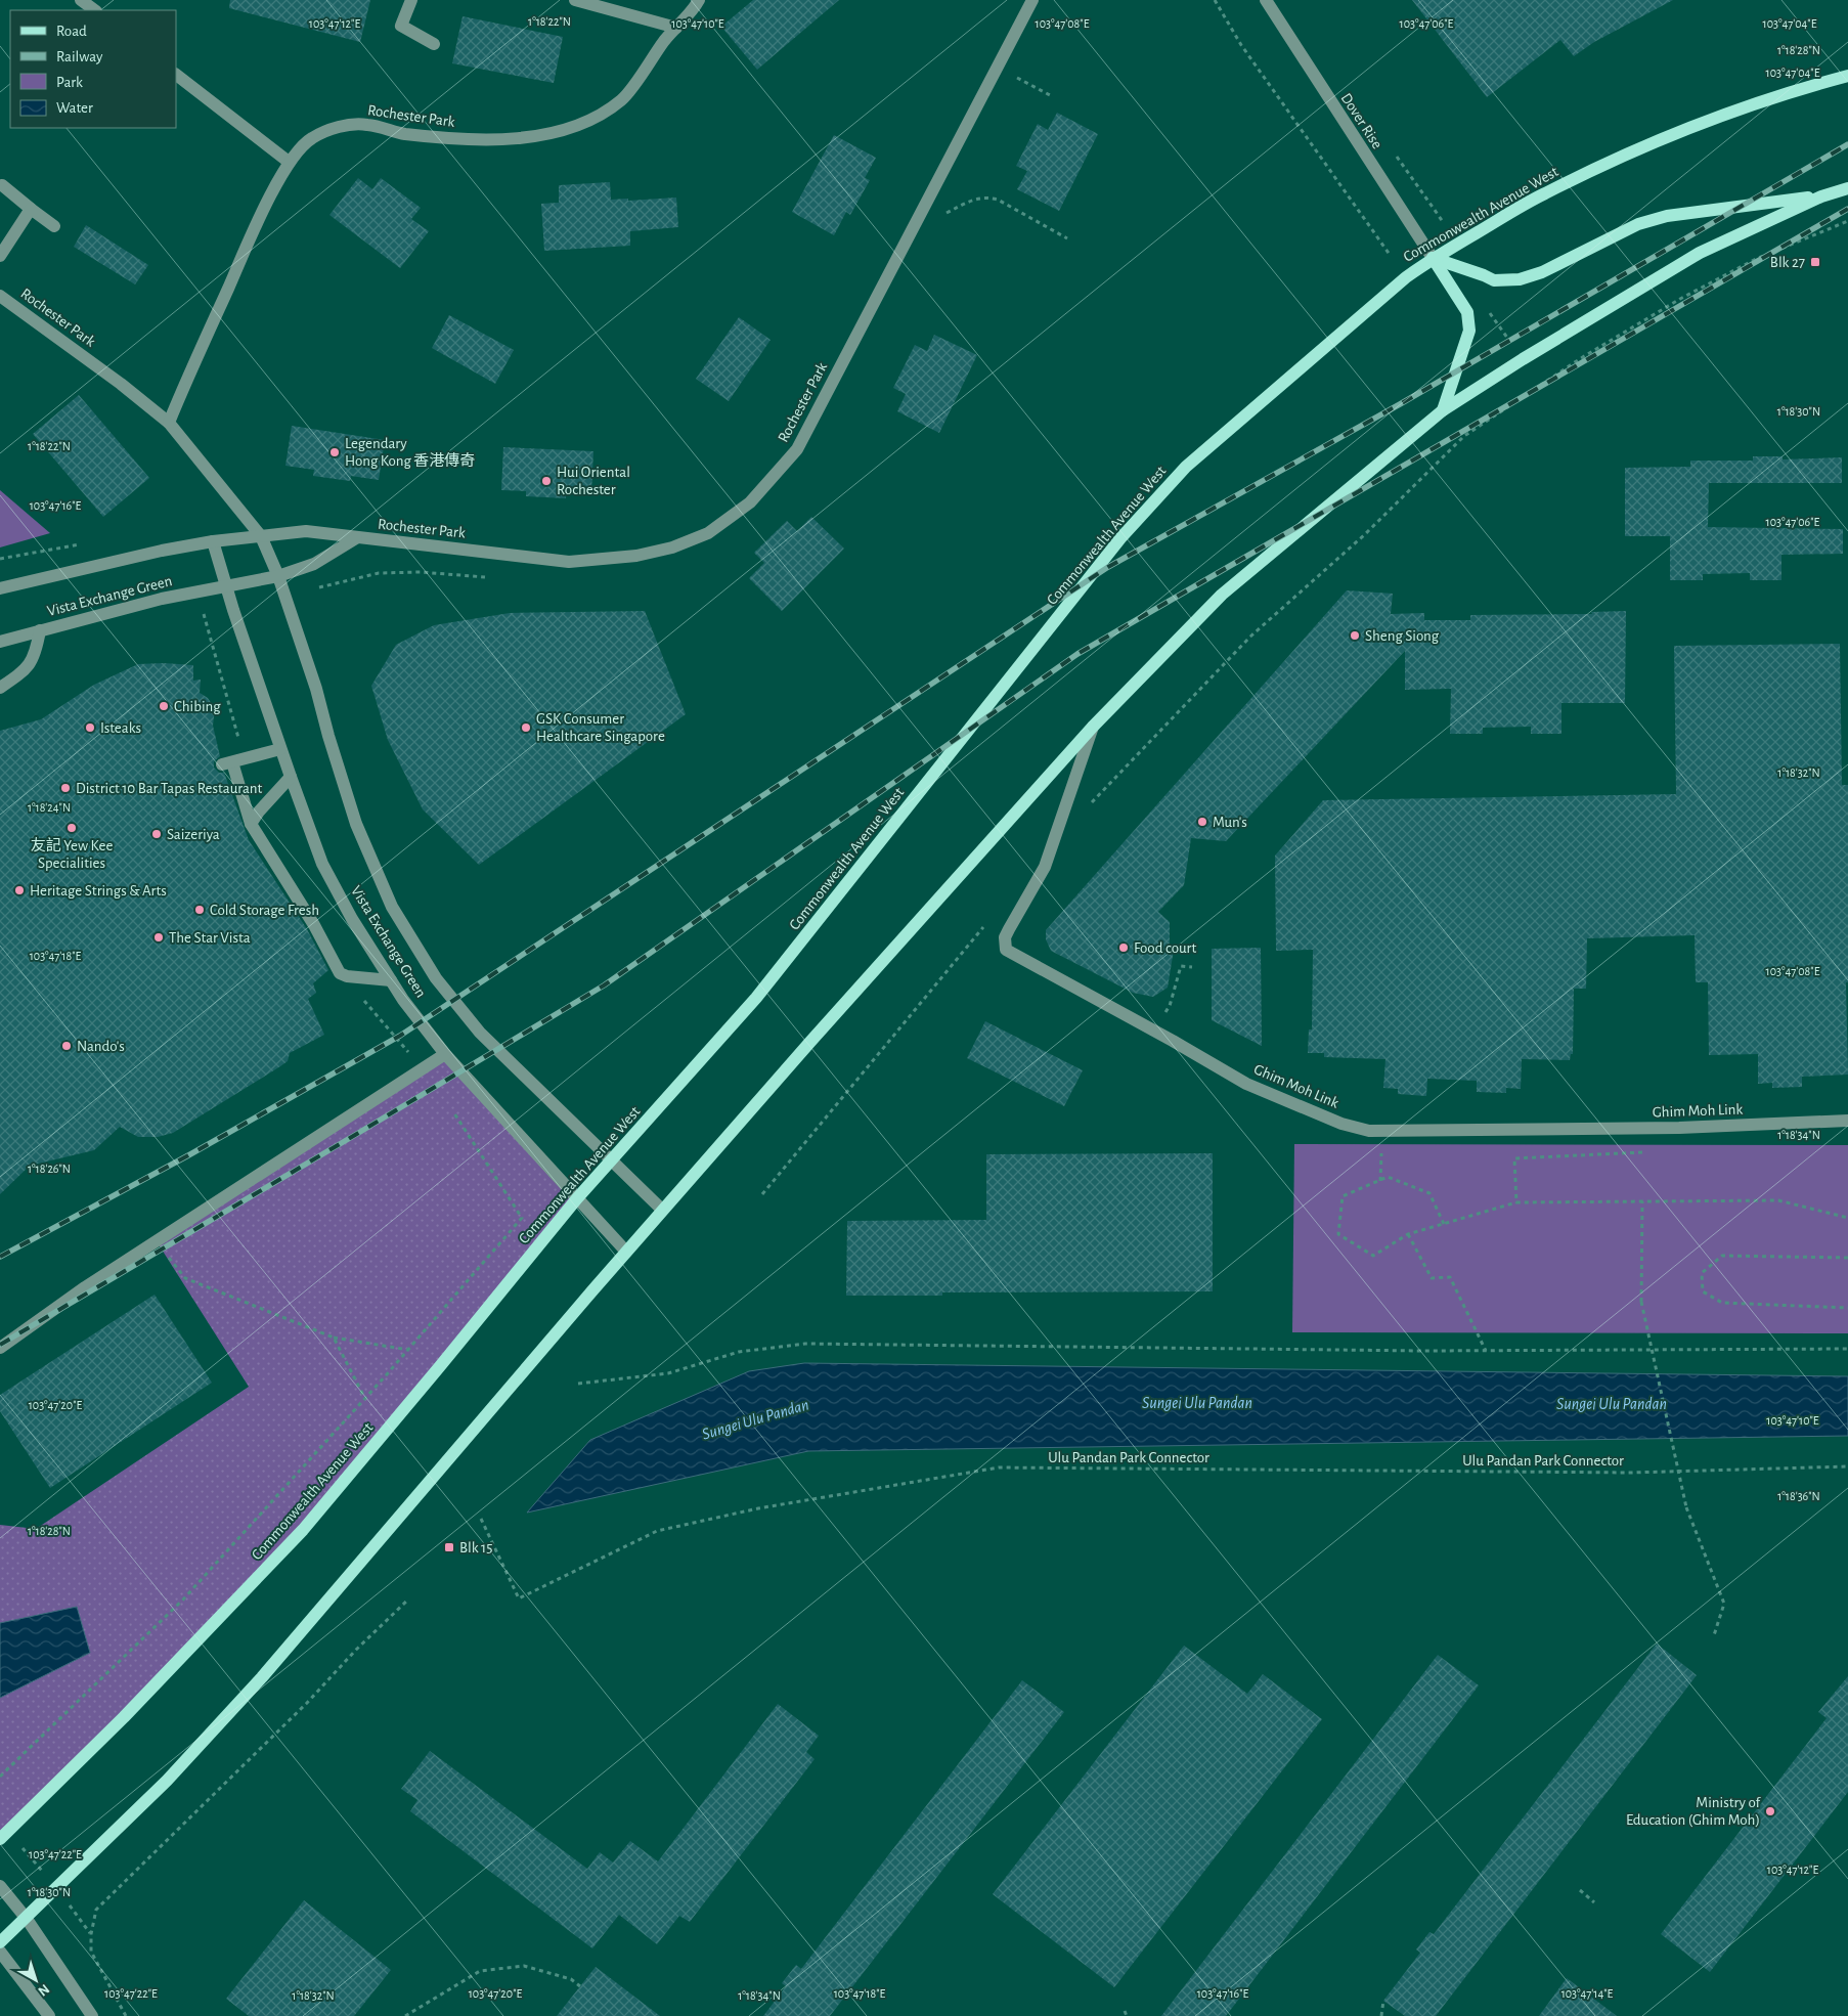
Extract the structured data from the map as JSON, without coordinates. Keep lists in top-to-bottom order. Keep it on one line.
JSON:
{"streets":{"main road":["Commonwealth Avenue West"],"street":["Rochester Park","Dover Rise","Vista Exchange Green","Ghim Moh Link"],"path":["Ulu Pandan Park Connector"]},"crossings":[["Rochester Park","Vista Exchange Green"],["Dover Rise","Commonwealth Avenue West"],["Commonwealth Avenue West","Vista Exchange Green"]],"water":["Sungei Ulu Pandan"],"places":{"transit":["Blk 27","Blk 15"],"other":["Legendary Hong Kong 香港傳奇","Hui Oriental Rochester","Sheng Siong","Chibing","Isteaks","GSK Consumer Healthcare Singapore","District 10 Bar Tapas Restaurant","Mun's","友記 Yew Kee Specialities","Saizeriya","Heritage Strings & Arts","Cold Storage Fresh","The Star Vista","Food court","Nando's","Ministry of Education (Ghim Moh)"]},"legend":["Road","Railway","Park","Water"],"north":"bottom right","coordinates":["1°18'22\"N","103°47'12\"E","103°47'10\"E","103°47'06\"E","103°47'08\"E","103°47'04\"E","1°18'28\"N","1°18'30\"N","103°47'16\"E","1°18'32\"N","1°18'24\"N","103°47'18\"E","1°18'34\"N","1°18'26\"N","103°47'20\"E","1°18'36\"N","103°47'22\"E","103°47'14\"E"]}
